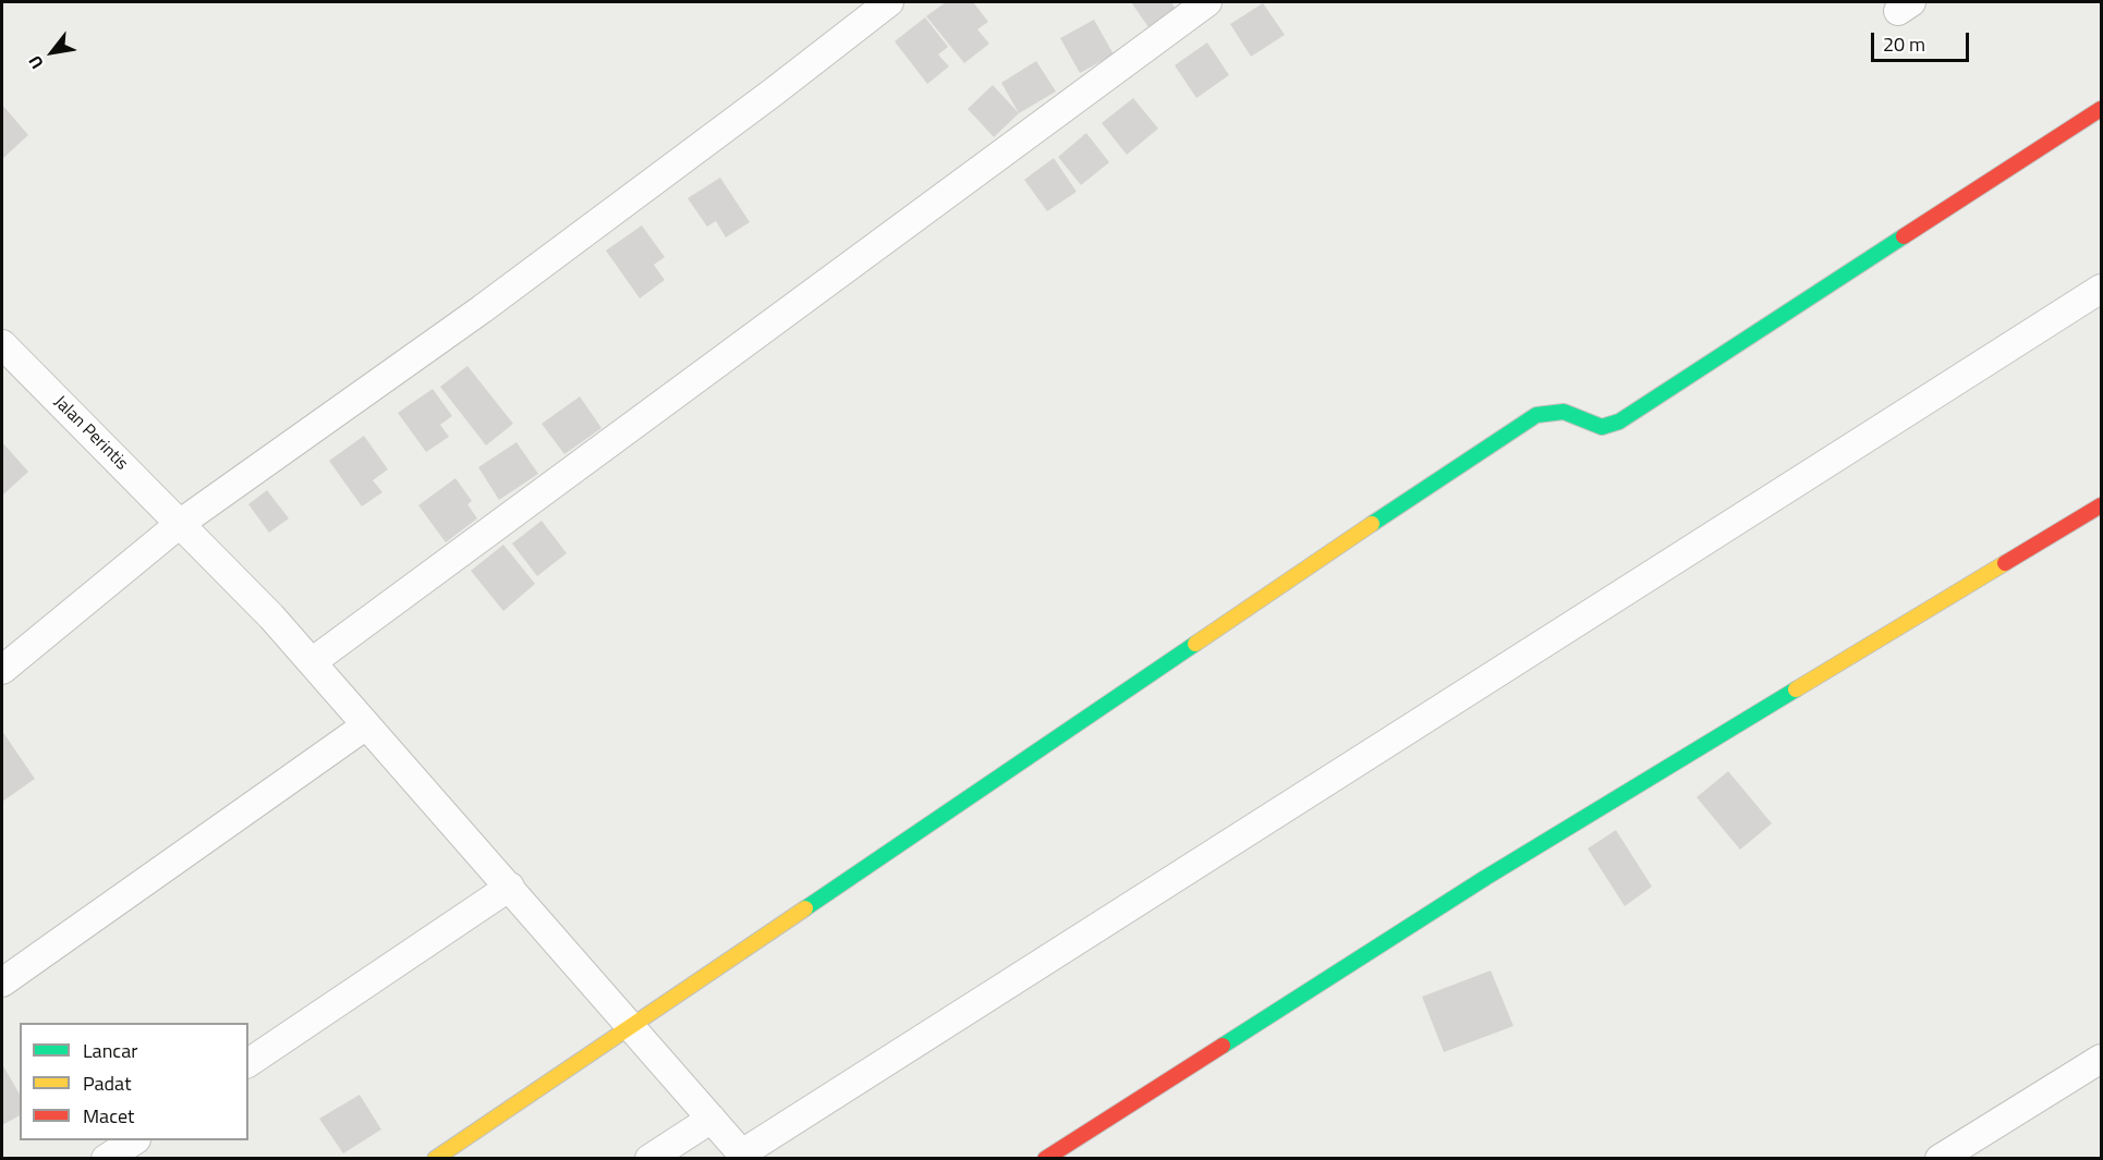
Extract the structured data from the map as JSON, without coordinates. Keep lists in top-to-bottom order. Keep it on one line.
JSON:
{"streets":{"street":["Jalan Perintis"]},"legend":["Lancar","Padat","Macet"],"scale_bar":"20 m","north":"bottom left"}
